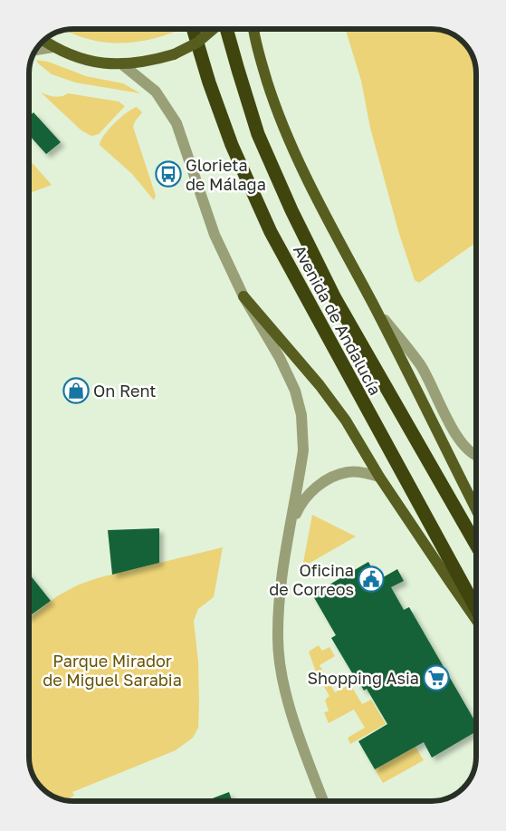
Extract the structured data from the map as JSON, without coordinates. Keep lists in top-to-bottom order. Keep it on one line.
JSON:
{"streets":{"highway":["Avenida de Andalucía"]},"parks":["Parque Mirador de Miguel Sarabia"],"places":{"bus stop":["Glorieta de Málaga"],"shop":["On Rent"],"public building":["Oficina de Correos"],"supermarket":["Shopping Asia"]}}
